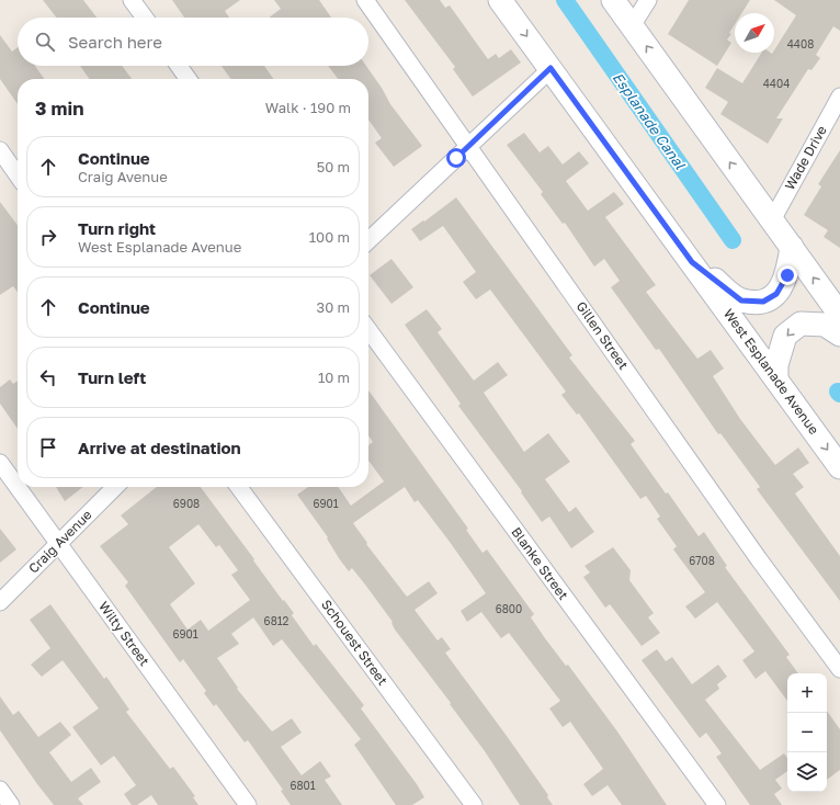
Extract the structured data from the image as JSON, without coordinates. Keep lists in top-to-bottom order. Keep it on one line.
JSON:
{"streets":{"main road":["West Esplanade Avenue"],"street":["Wade Drive","Gillen Street","Craig Avenue","Blanke Street","Wilty Street","Schouest Street"]},"crossings":[["Craig Avenue","Wilty Street"]],"water":["Esplanade Canal"],"house_numbers":["4408","4404","6908","6901","6708","6800","6812","6901","6801"],"north":"top right","page":{"search":"Search here","heading":["3 min","Walk · 190 m"],"list":[["Continue","Craig Avenue","50 m"],["Turn right","West Esplanade Avenue","100 m"],["Continue","30 m"],["Turn left","10 m"],"Arrive at destination"],"map_buttons":["+","−"]}}
